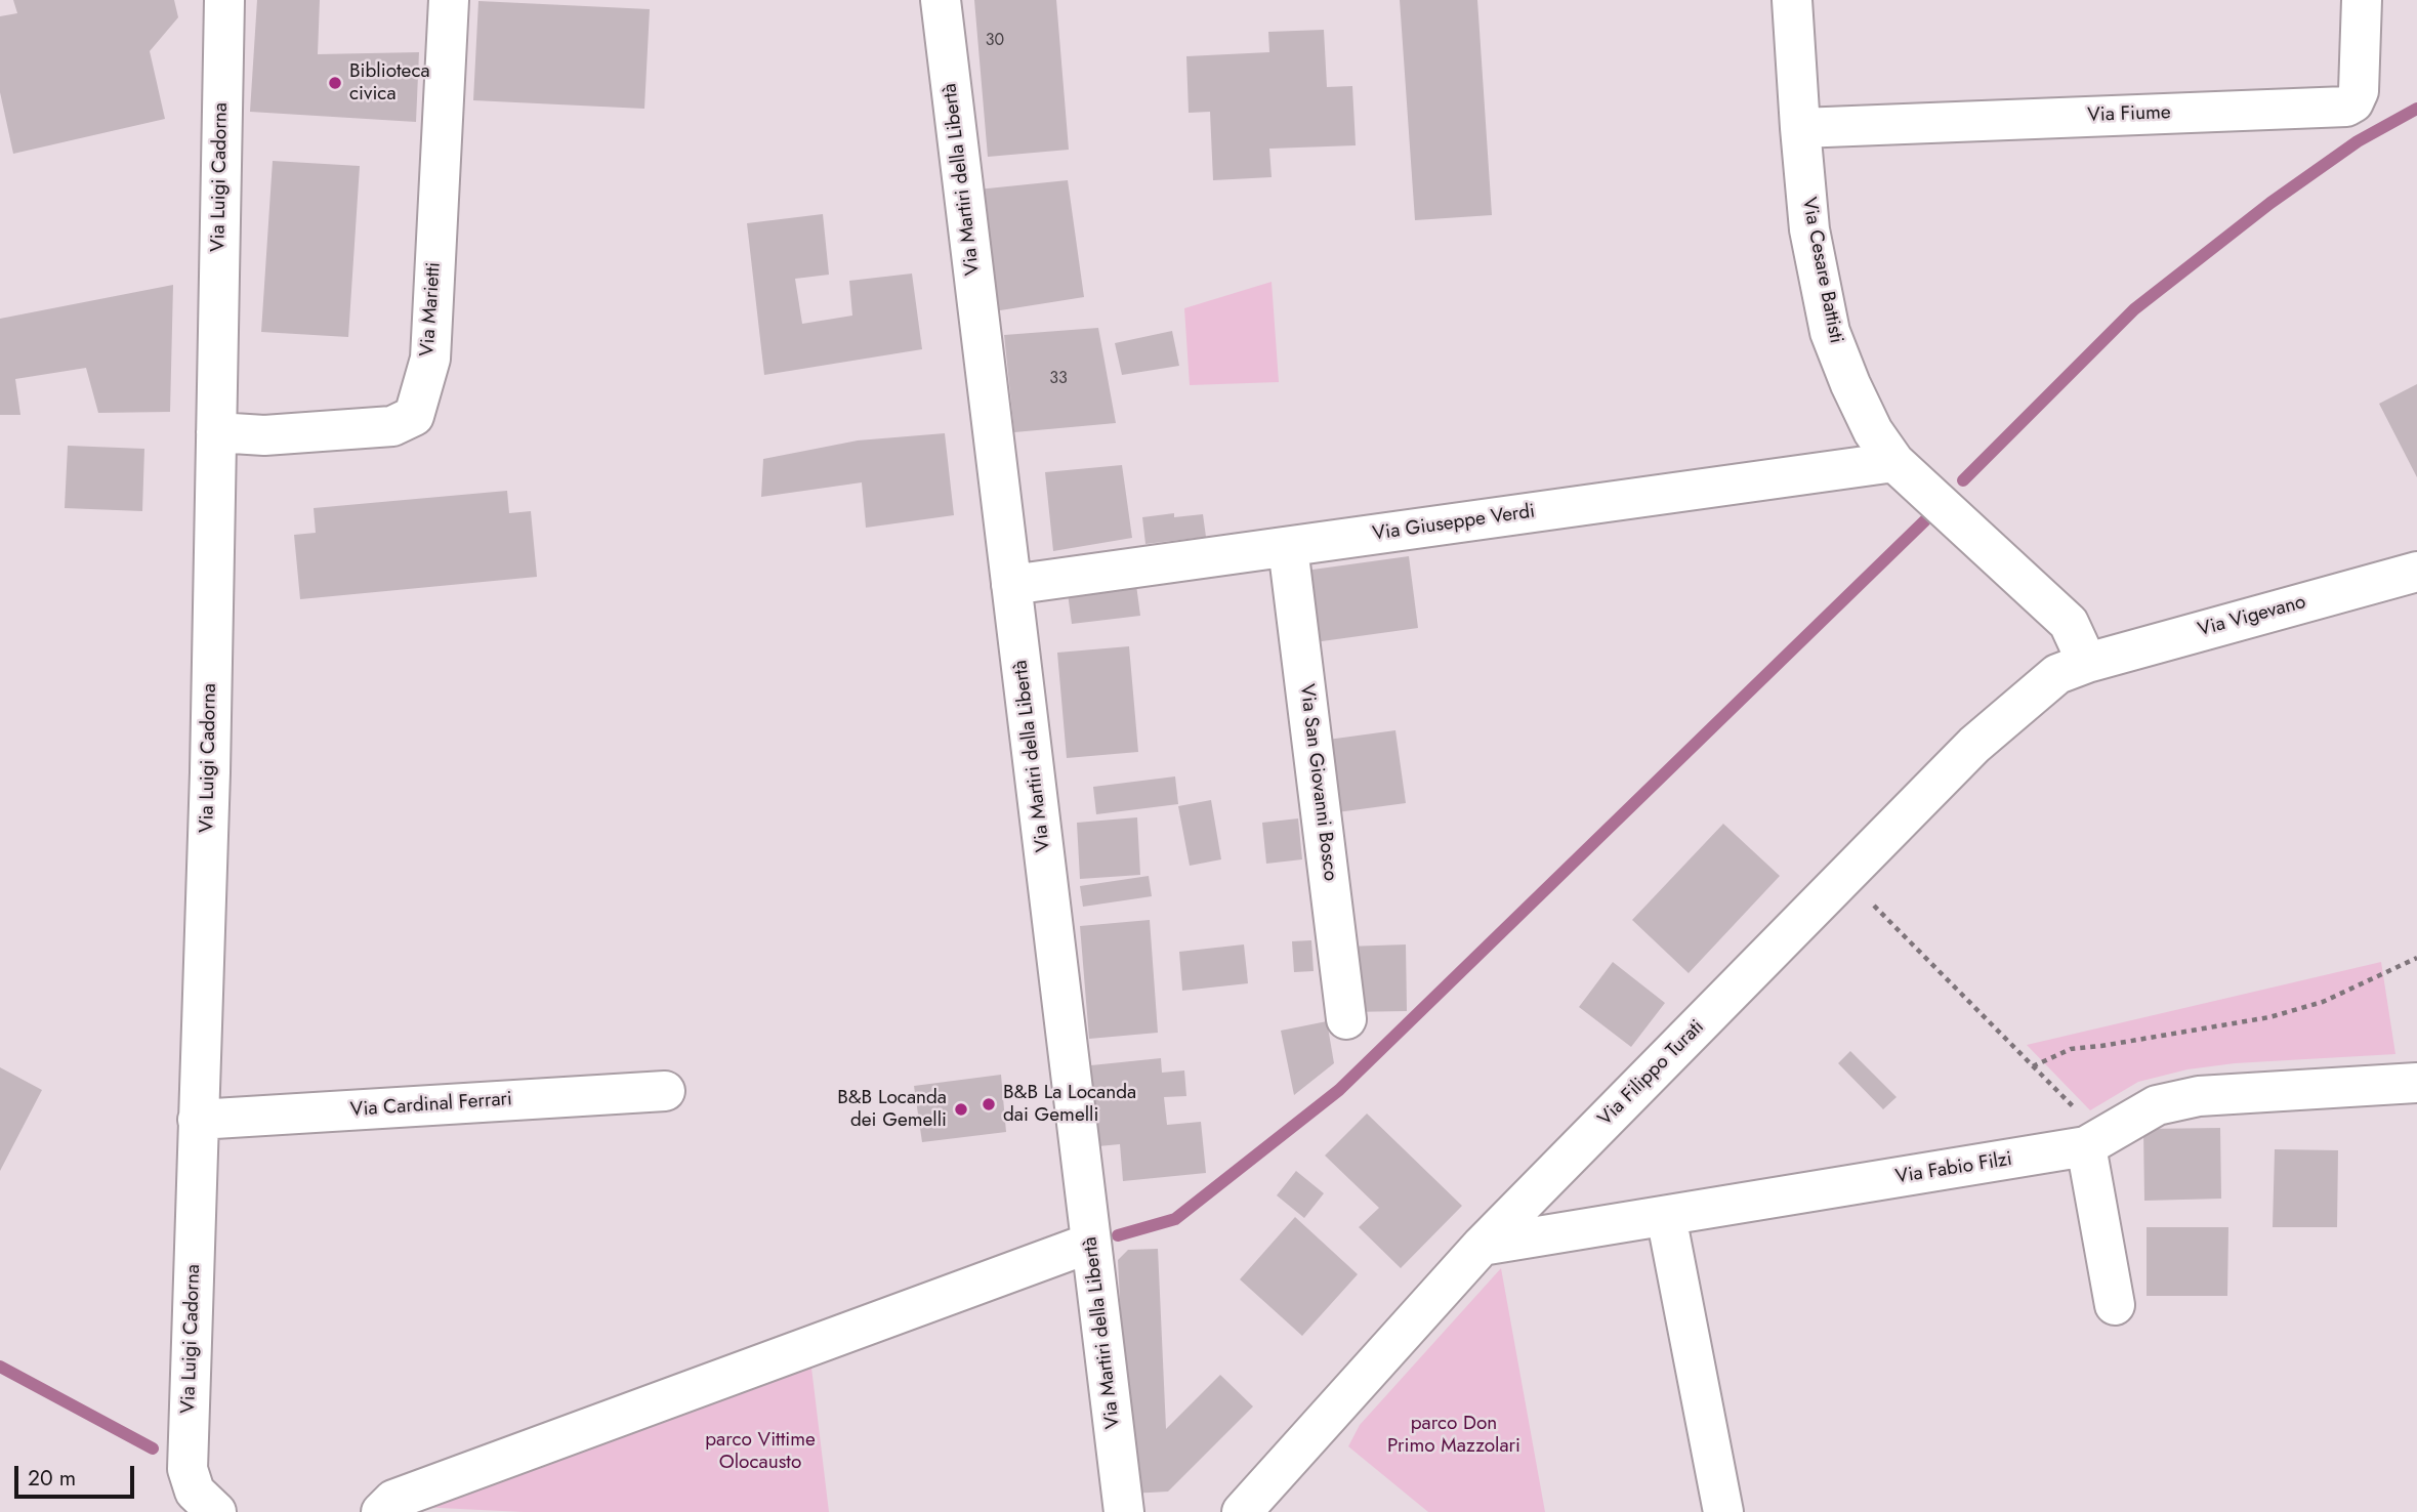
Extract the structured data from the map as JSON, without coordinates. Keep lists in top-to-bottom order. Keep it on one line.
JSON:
{"streets":{"street":["Via Fiume","Via Luigi Cadorna","Via Martiri della Libertà","Via Cesare Battisti","Via Marietti","Via Giuseppe Verdi","Via Vigevano","Via San Giovanni Bosco","Via Filippo Turati","Via Cardinal Ferrari","Via Fabio Filzi"]},"crossings":[["Via Fiume","Via Cesare Battisti"],["Via Luigi Cadorna","Via Marietti"],["Via Luigi Cadorna","Via Cardinal Ferrari"],["Via Martiri della Libertà","Via Giuseppe Verdi"],["Via Cesare Battisti","Via Giuseppe Verdi"],["Via Cesare Battisti","Via Vigevano"],["Via Cesare Battisti","Via Filippo Turati"],["Via Giuseppe Verdi","Via San Giovanni Bosco"],["Via Vigevano","Via Filippo Turati"],["Via Filippo Turati","Via Fabio Filzi"]],"parks":["parco Don Primo Mazzolari","parco Vittime Olocausto"],"places":["Biblioteca civica","B&B La Locanda dai Gemelli","B&B Locanda dei Gemelli"],"house_numbers":["30","33"],"scale_bar":"20 m"}
